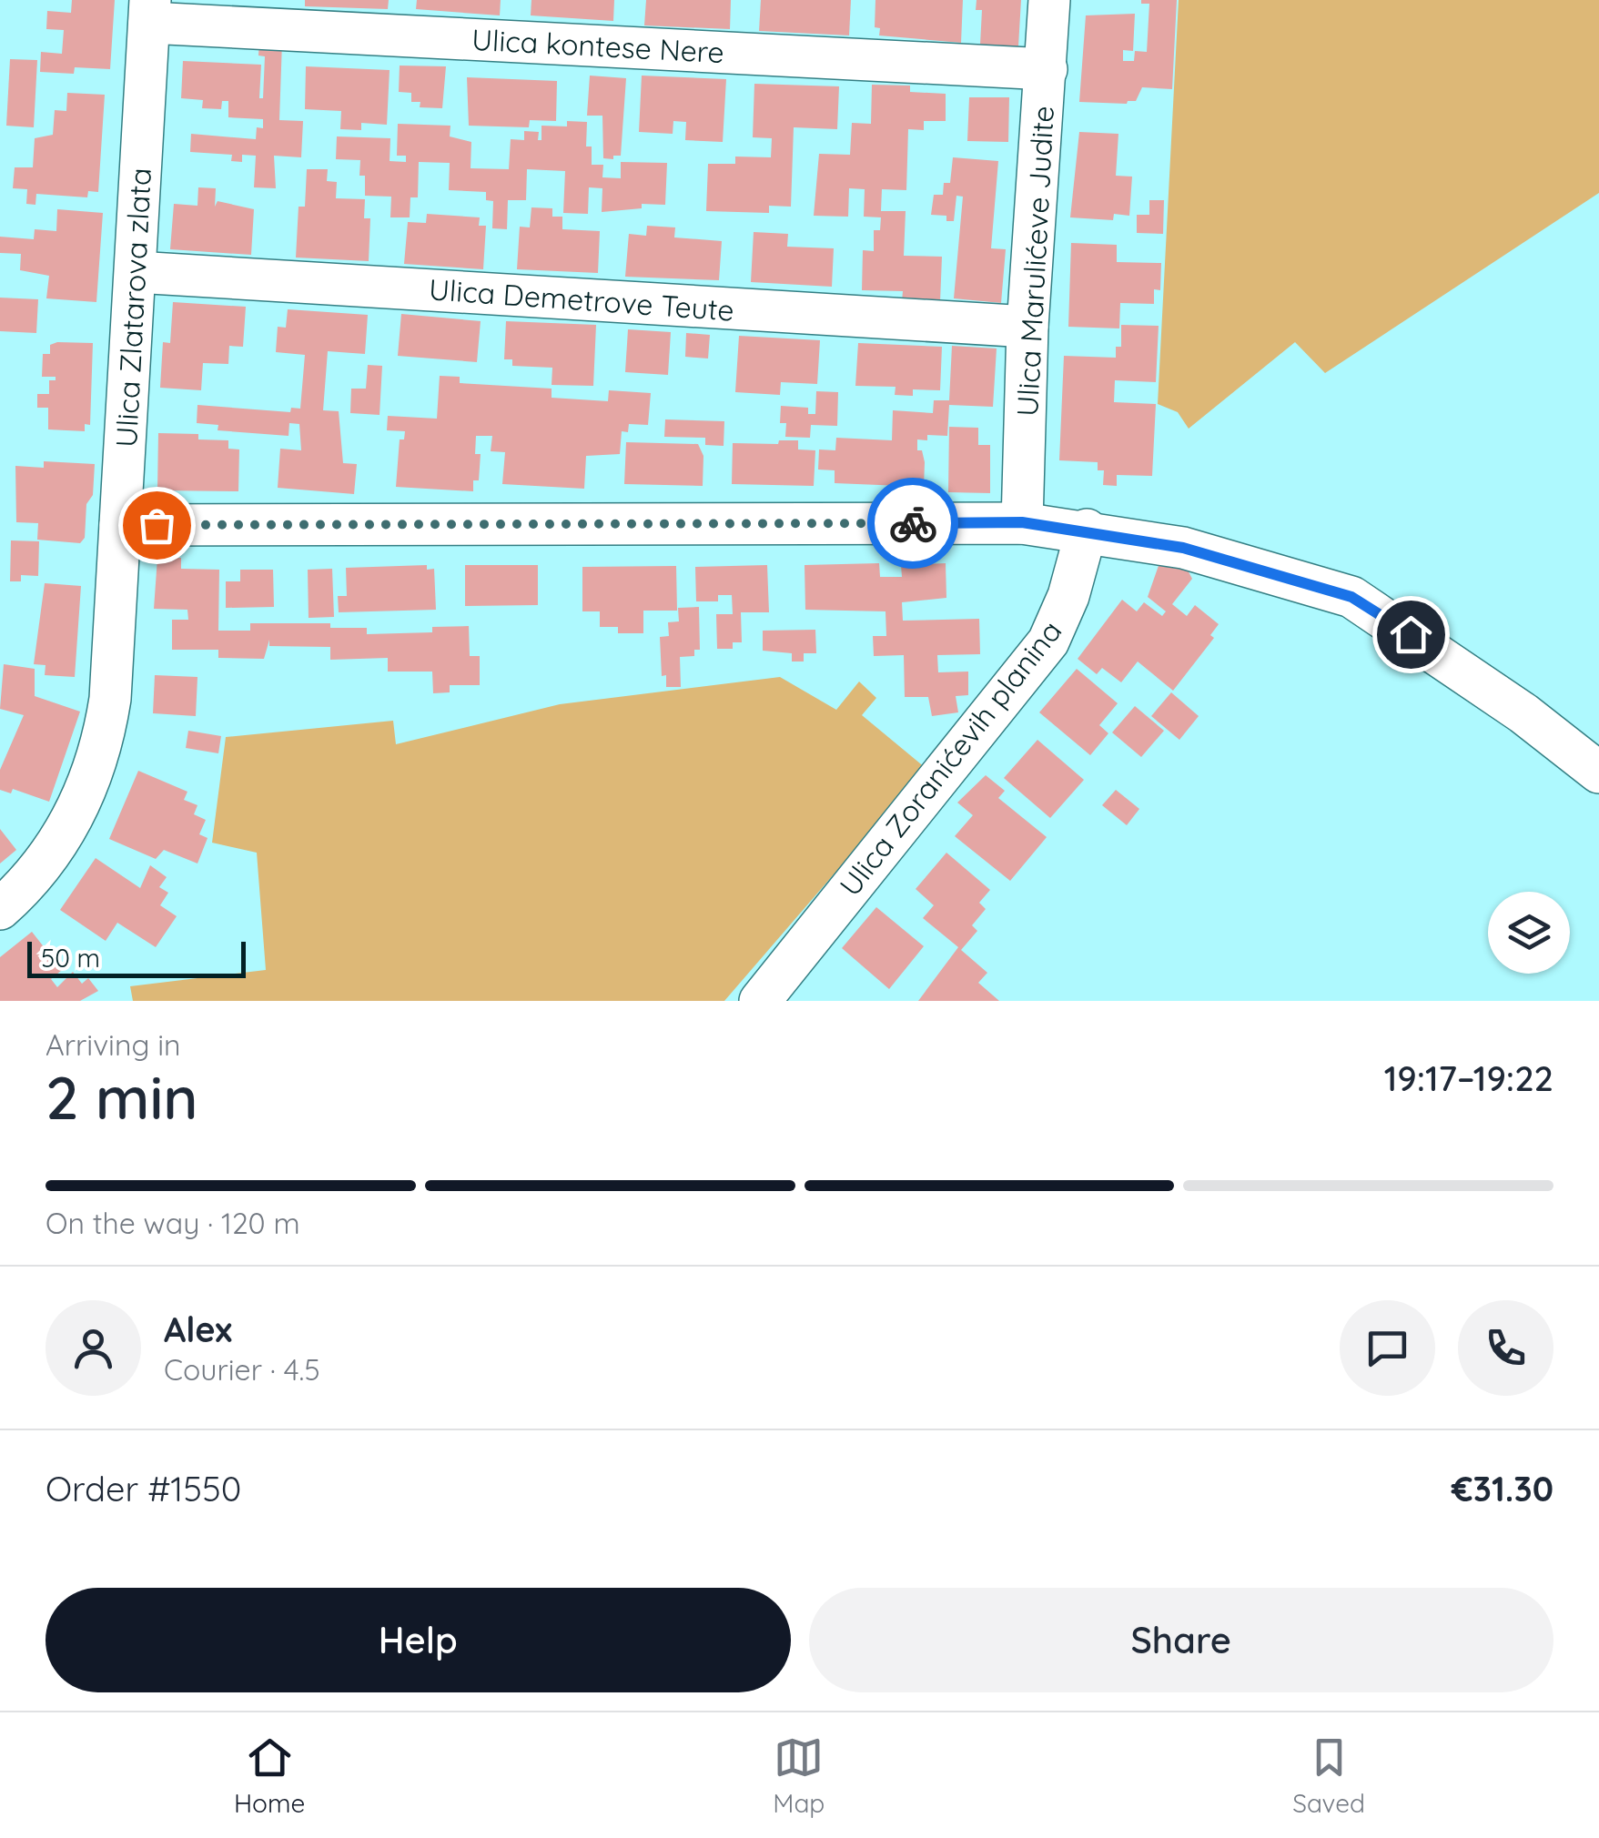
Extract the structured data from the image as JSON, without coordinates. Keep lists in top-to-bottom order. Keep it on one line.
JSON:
{"streets":{"street":["Ulica kontese Nere","Ulica Marulićeve Judite","Ulica Demetrove Teute","Ulica Zlatarova zlata","Ulica Zoranićevih planina"]},"crossings":[["Ulica kontese Nere","Ulica Marulićeve Judite"],["Ulica kontese Nere","Ulica Zlatarova zlata"],["Ulica Marulićeve Judite","Ulica Demetrove Teute"],["Ulica Demetrove Teute","Ulica Zlatarova zlata"]],"scale_bar":"50 m","page":{"scale":"50 m","heading":["2 min","Arriving in","19:17–19:22"],"panel":["Alex","Courier · 4.5","Order #1550","€31.30"],"bar":"On the way · 120 m","buttons":["Help","Share"],"tabs":["Home","Map","Saved"]}}
